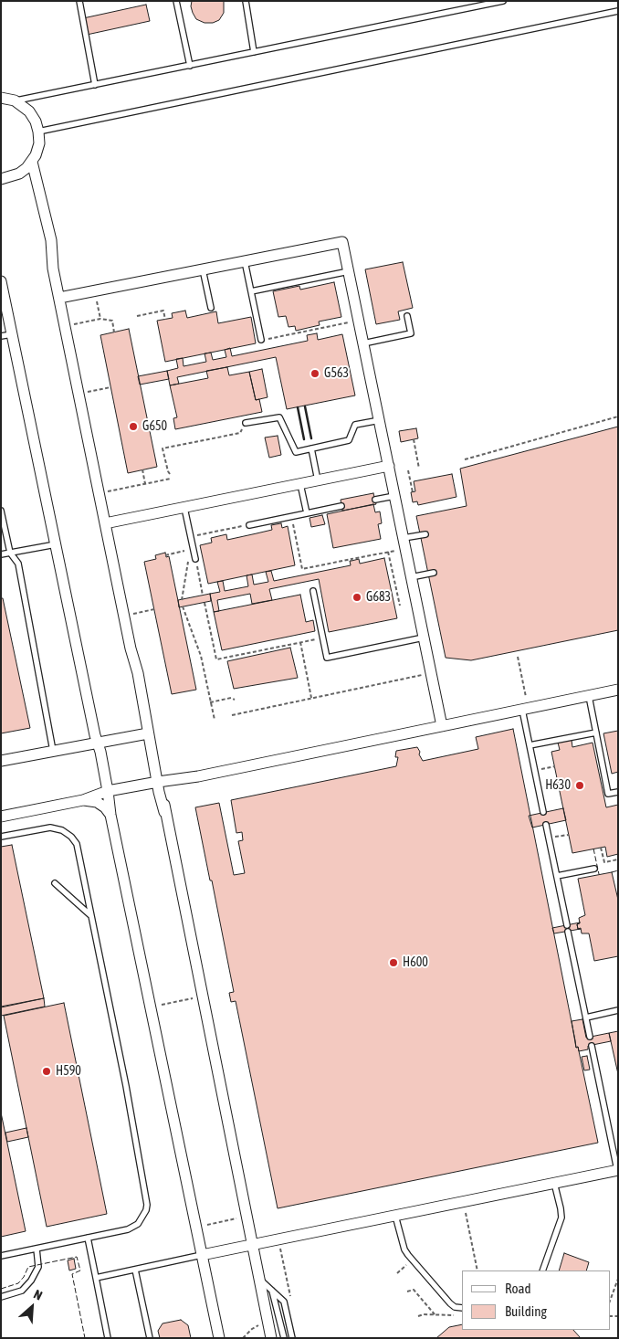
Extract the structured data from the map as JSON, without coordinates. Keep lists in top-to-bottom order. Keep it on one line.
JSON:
{"places":["G563","G650","G683","H630","H600","H590"],"legend":["Road","Building"],"north":"top right"}
